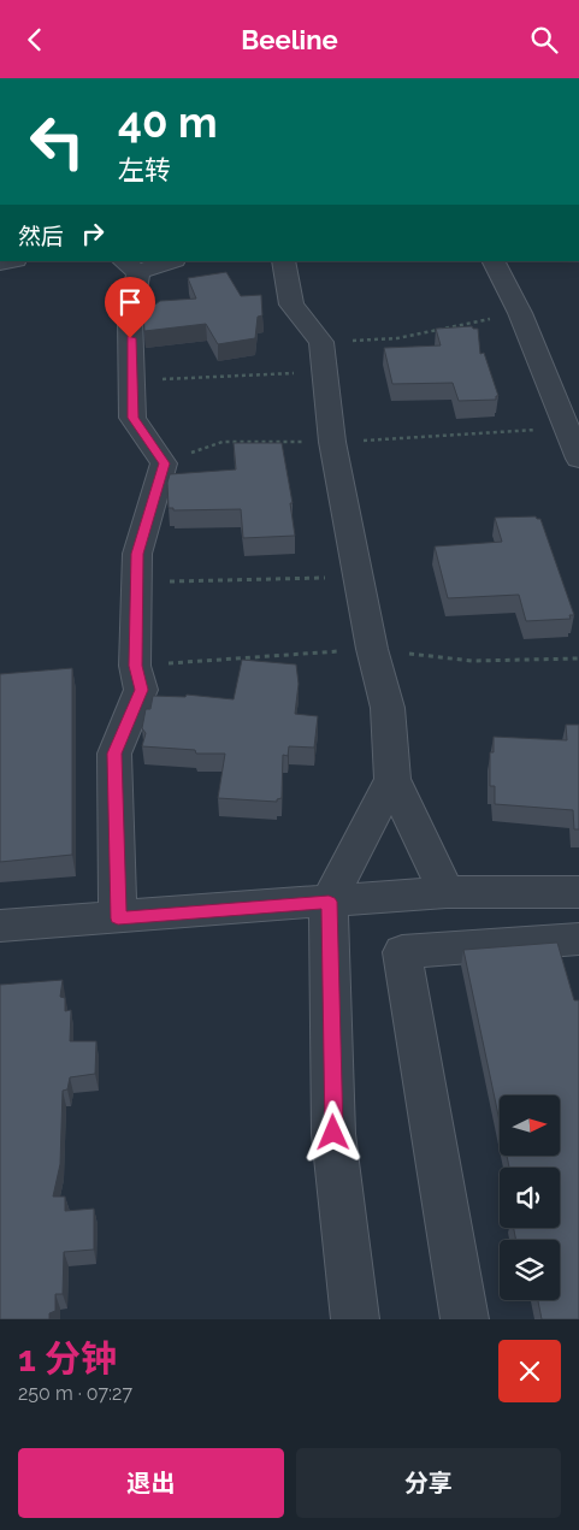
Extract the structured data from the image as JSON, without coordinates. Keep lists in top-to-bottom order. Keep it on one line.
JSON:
{"north":"right","page":{"header":"Beeline","turn":["40 m","左转"],"then":"然后","heading":["1 分钟","250 m · 07:27"],"buttons":["退出","分享"]}}
